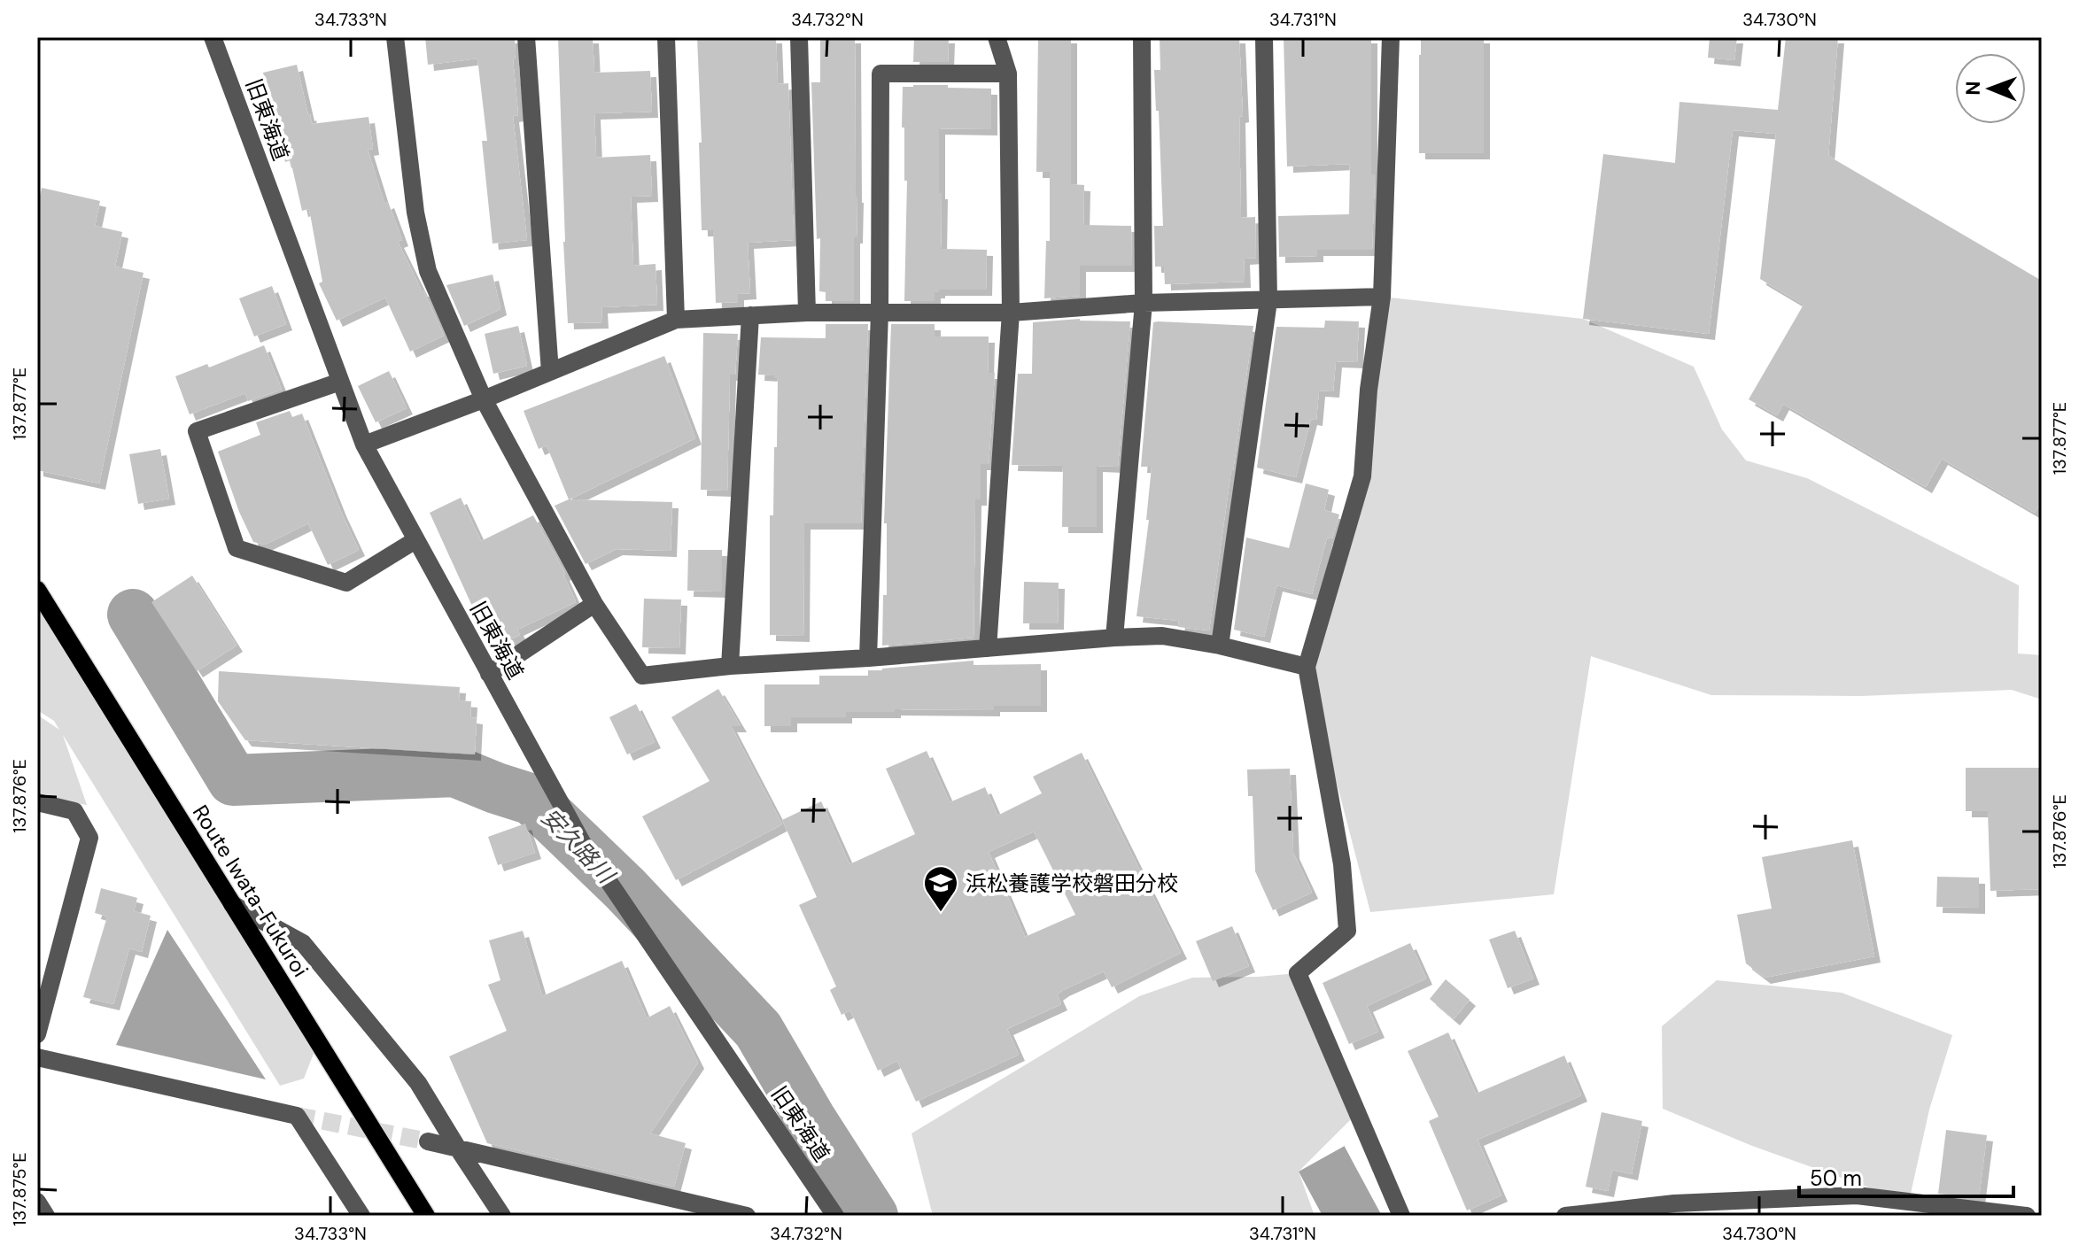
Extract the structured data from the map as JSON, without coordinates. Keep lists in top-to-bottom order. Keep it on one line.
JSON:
{"streets":{"main road":["Route Iwata-Fukuroi"],"street":["旧東海道"]},"water":["安久路川"],"places":{"school or university":["浜松養護学校磐田分校"]},"scale_bar":"50 m","north":"left","coordinates":["34.733°N","34.732°N","34.731°N","34.730°N","137.877°E","137.876°E","137.875°E"]}
